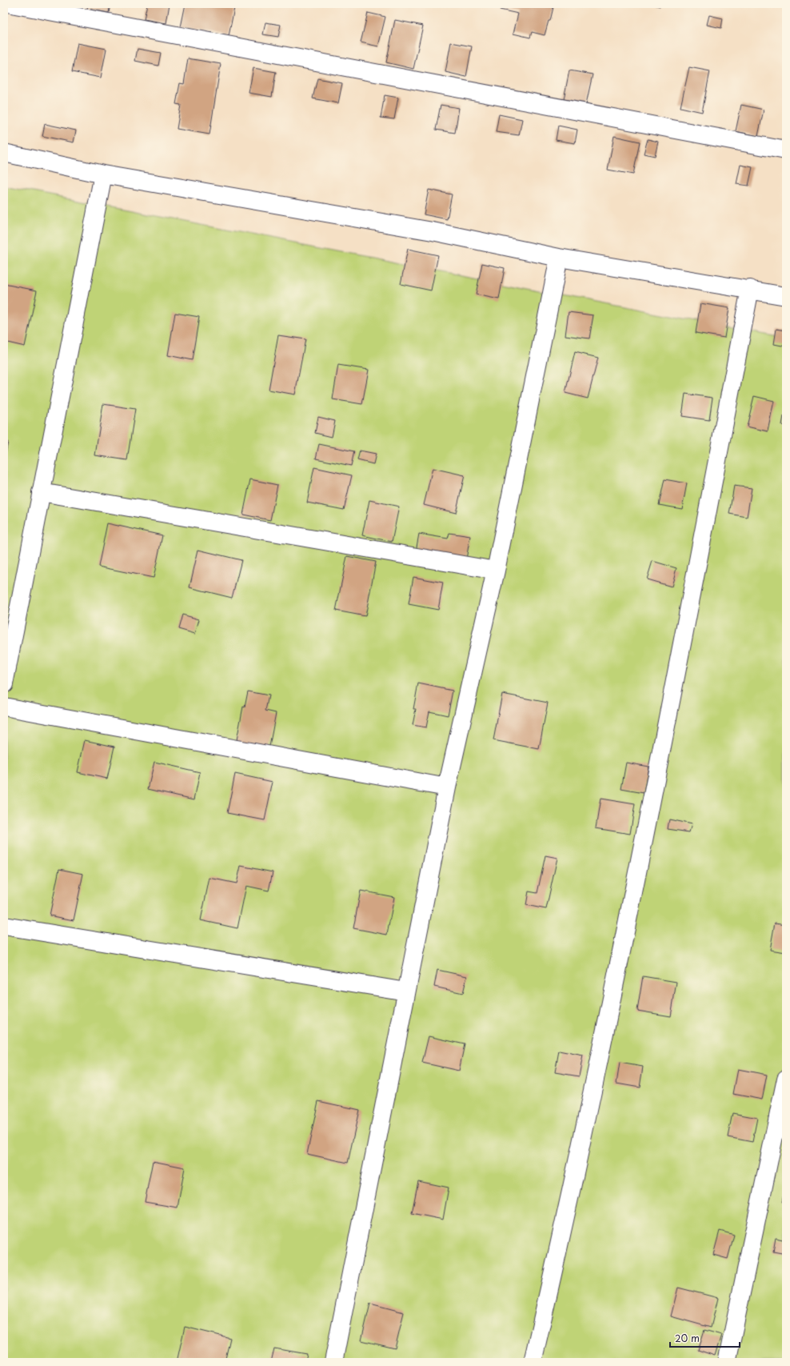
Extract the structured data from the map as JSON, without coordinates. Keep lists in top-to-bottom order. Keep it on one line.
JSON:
{"scale_bar":"20 m"}
